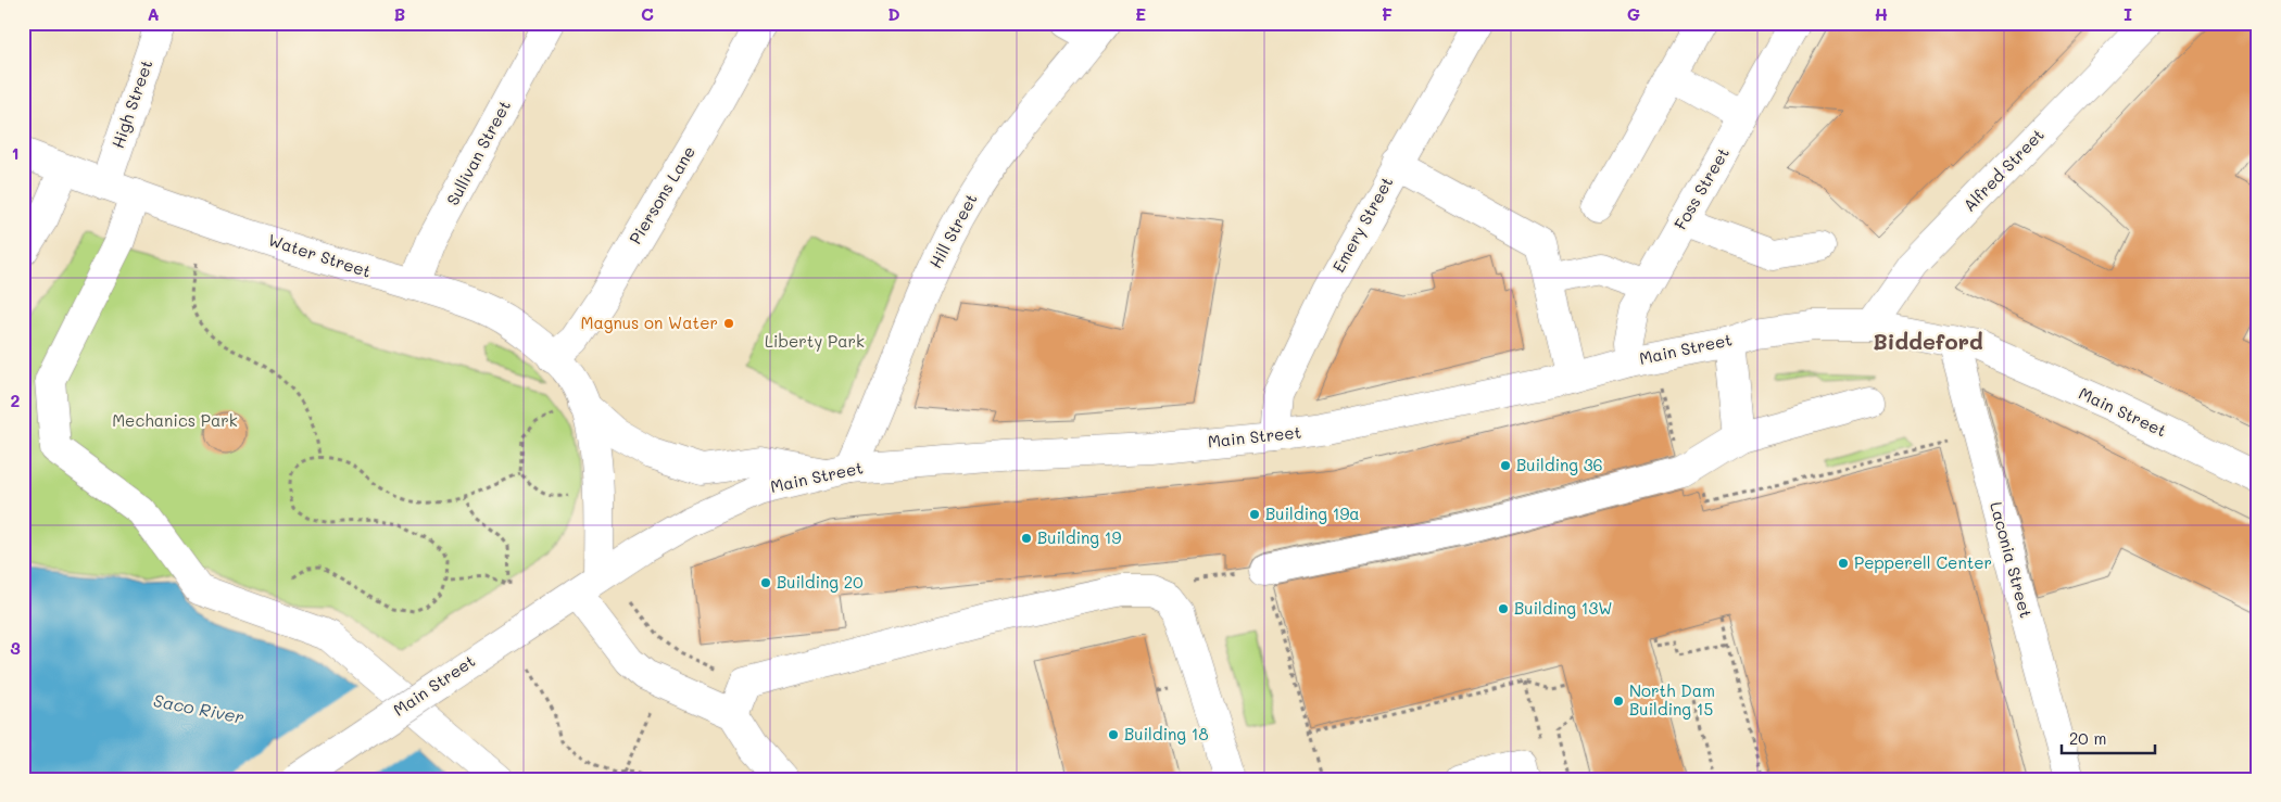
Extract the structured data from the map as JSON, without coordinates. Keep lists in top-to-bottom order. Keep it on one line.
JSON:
{"streets":{"street":["High Street","Sullivan Street","Alfred Street","Foss Street","Piersons Lane","Emery Street","Hill Street","Water Street","Main Street","Laconia Street"]},"crossings":[["High Street","Water Street"],["Sullivan Street","Water Street"],["Alfred Street","Main Street"],["Foss Street","Main Street"],["Piersons Lane","Water Street"],["Emery Street","Main Street"],["Hill Street","Main Street"],["Water Street","Main Street"],["Main Street","Laconia Street"]],"districts":["Biddeford"],"water":["Saco River"],"parks":["Liberty Park","Mechanics Park"],"places":["Magnus on Water","Building 36","Building 19a","Building 19","Pepperell Center","Building 20","Building 13W","North Dam Building 15","Building 18"],"scale_bar":"20 m","grid":{"columns":["A","B","C","D","E","F","G","H","I"],"rows":["1","2","3"]}}
